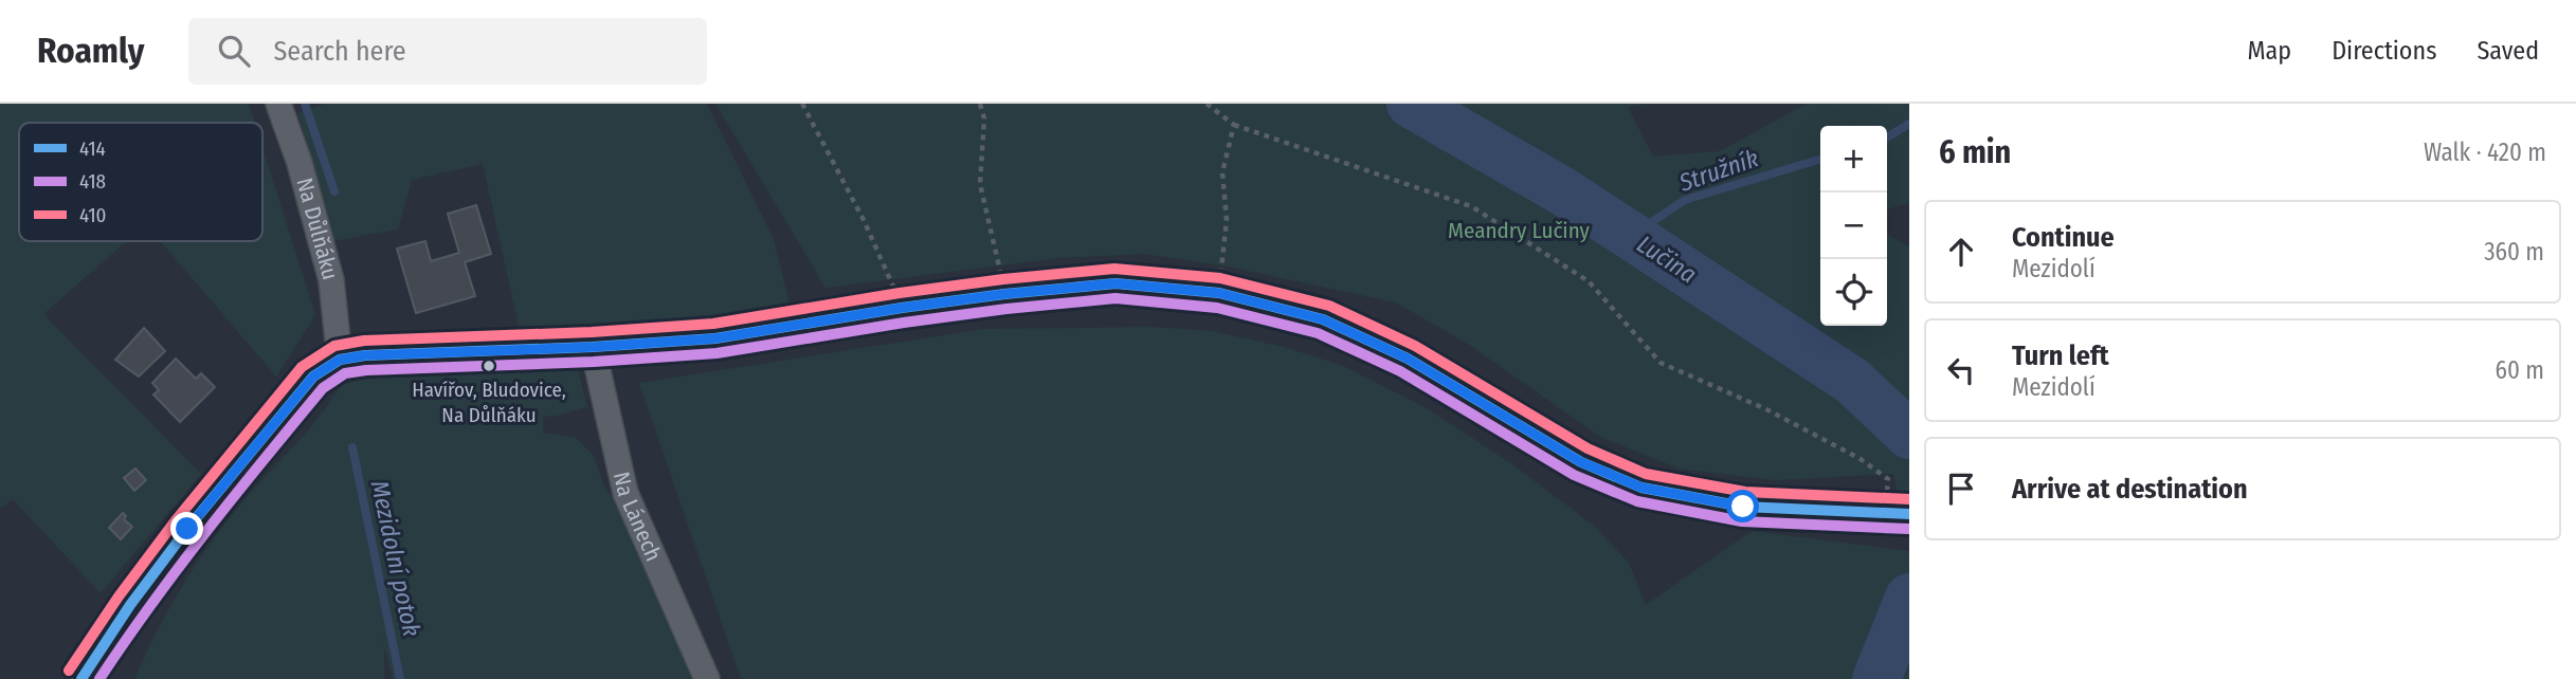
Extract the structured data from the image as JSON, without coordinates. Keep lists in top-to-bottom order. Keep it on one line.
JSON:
{"streets":{"street":["Na Důlňáku","Na Lánech"]},"water":["Stružník","Lučina","Mezidolní potok"],"parks":["Meandry Lučiny"],"places":["Havířov, Bludovice, Na Důlňáku"],"lines":["transit line 410","transit line 414","transit line 418"],"legend":["414","418","410"],"page":{"header":"Roamly","search":"Search here","nav":["Map","Directions","Saved"],"heading":["6 min","Walk · 420 m"],"map_buttons":["+","−"],"list":[["Continue","Mezidolí","360 m"],["Turn left","Mezidolí","60 m"],"Arrive at destination"]}}
